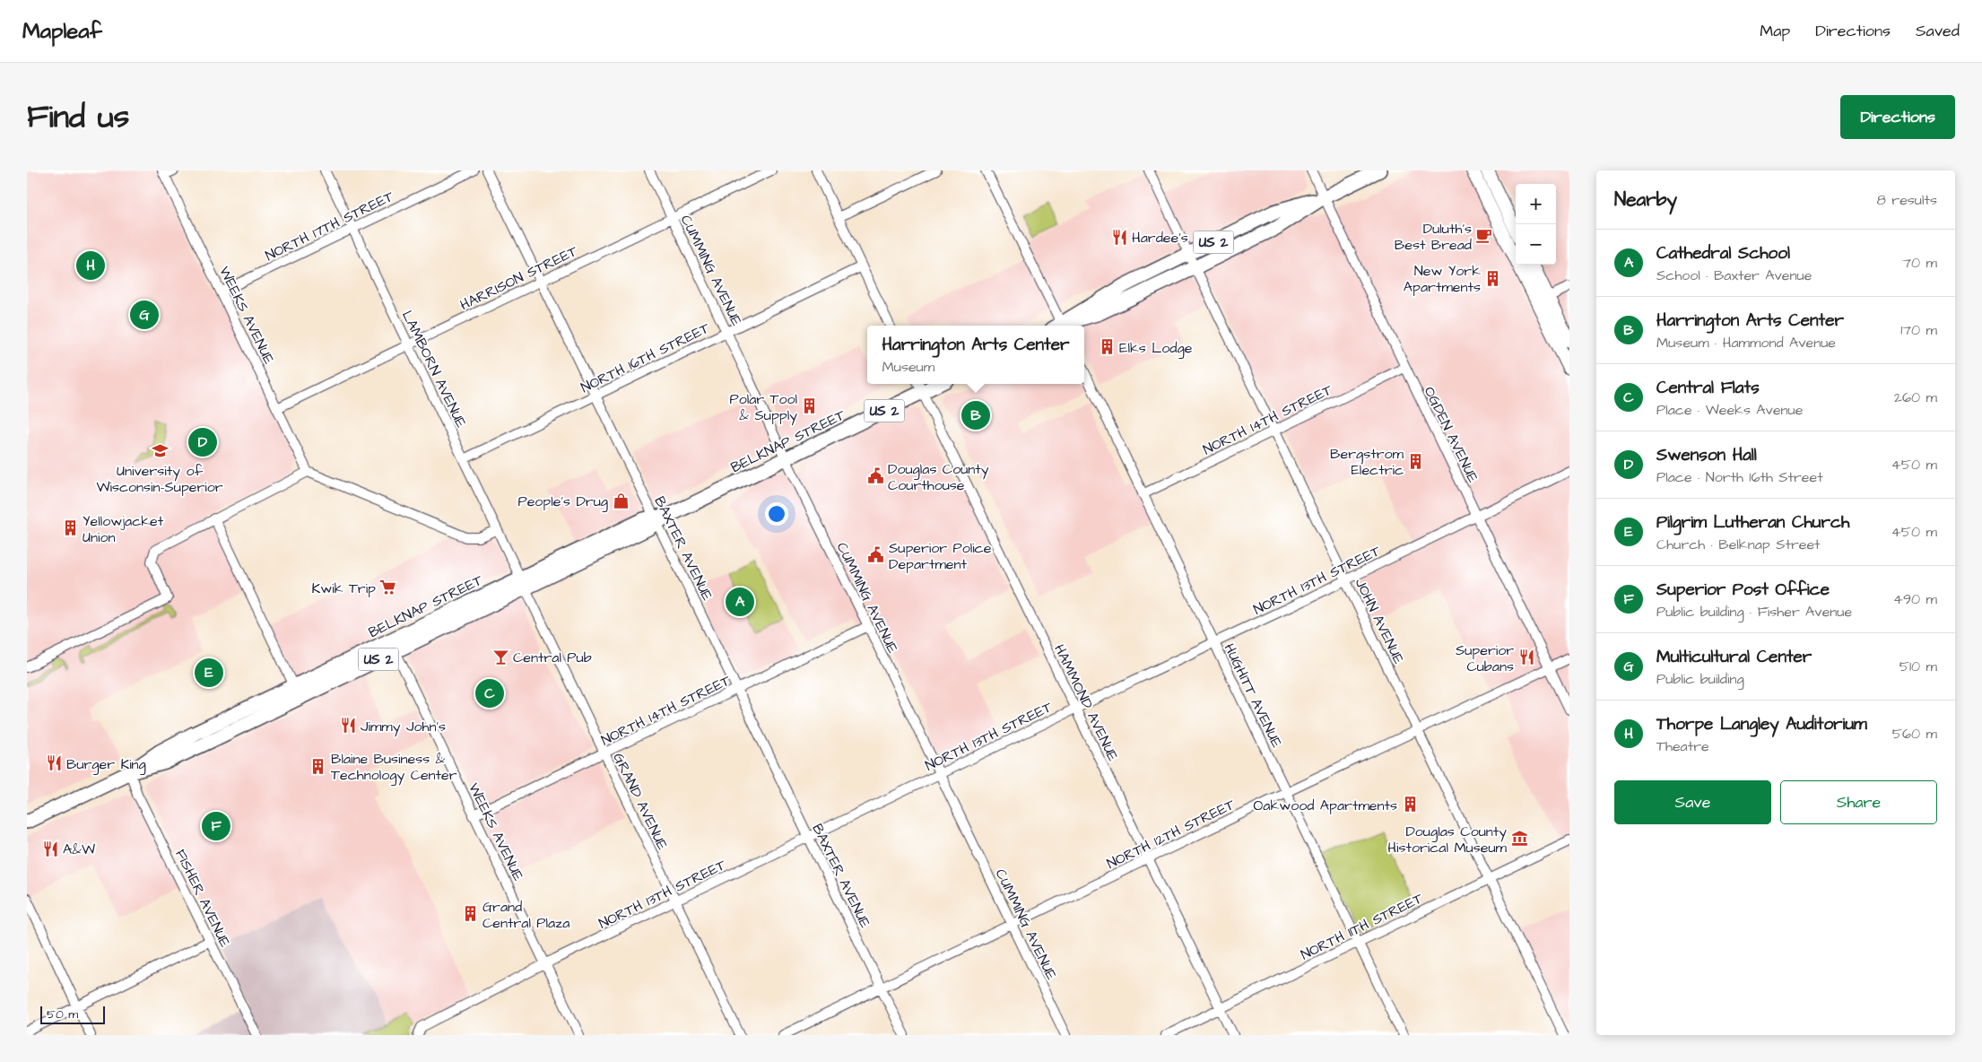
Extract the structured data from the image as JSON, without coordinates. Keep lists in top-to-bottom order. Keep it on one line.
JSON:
{"streets":{"highway":["US 2","BELKNAP STREET"],"street":["NORTH 17TH STREET","CUMMING AVENUE","HARRISON STREET","WEEKS AVENUE","NORTH 16TH STREET","LAMBORN AVENUE","NORTH 14TH STREET","OGDEN AVENUE","BAXTER AVENUE","NORTH 13TH STREET","JOHN AVENUE","HUGHITT AVENUE","HAMMOND AVENUE","GRAND AVENUE","NORTH 12TH STREET","FISHER AVENUE","NORTH 11TH STREET"]},"crossings":[["NORTH 17TH STREET","WEEKS AVENUE"],["NORTH 17TH STREET","LAMBORN AVENUE"],["US 2","OGDEN AVENUE"],["US 2","JOHN AVENUE"],["CUMMING AVENUE","HARRISON STREET"],["CUMMING AVENUE","NORTH 16TH STREET"],["CUMMING AVENUE","NORTH 14TH STREET"],["CUMMING AVENUE","BELKNAP STREET"],["CUMMING AVENUE","NORTH 13TH STREET"],["CUMMING AVENUE","NORTH 12TH STREET"],["HARRISON STREET","WEEKS AVENUE"],["HARRISON STREET","LAMBORN AVENUE"],["HARRISON STREET","BAXTER AVENUE"],["WEEKS AVENUE","NORTH 14TH STREET"],["WEEKS AVENUE","BELKNAP STREET"],["WEEKS AVENUE","NORTH 13TH STREET"],["NORTH 16TH STREET","LAMBORN AVENUE"],["NORTH 16TH STREET","BAXTER AVENUE"],["LAMBORN AVENUE","BELKNAP STREET"],["LAMBORN AVENUE","GRAND AVENUE"],["NORTH 14TH STREET","OGDEN AVENUE"],["NORTH 14TH STREET","BAXTER AVENUE"],["NORTH 14TH STREET","JOHN AVENUE"],["NORTH 14TH STREET","HUGHITT AVENUE"],["NORTH 14TH STREET","GRAND AVENUE"],["OGDEN AVENUE","NORTH 13TH STREET"],["OGDEN AVENUE","NORTH 12TH STREET"],["BELKNAP STREET","BAXTER AVENUE"],["BELKNAP STREET","HAMMOND AVENUE"],["BELKNAP STREET","GRAND AVENUE"],["BELKNAP STREET","FISHER AVENUE"],["BAXTER AVENUE","NORTH 13TH STREET"],["BAXTER AVENUE","NORTH 12TH STREET"],["NORTH 13TH STREET","JOHN AVENUE"],["NORTH 13TH STREET","HUGHITT AVENUE"],["NORTH 13TH STREET","HAMMOND AVENUE"],["NORTH 13TH STREET","GRAND AVENUE"],["JOHN AVENUE","NORTH 12TH STREET"],["JOHN AVENUE","NORTH 11TH STREET"],["HUGHITT AVENUE","NORTH 12TH STREET"],["HUGHITT AVENUE","NORTH 11TH STREET"],["HAMMOND AVENUE","NORTH 12TH STREET"],["HAMMOND AVENUE","NORTH 11TH STREET"]],"places":{"cafe":["Duluth's Best Bread"],"restaurant":["Hardee's","Superior Cubans","Jimmy John's","Burger King","A&W"],"building":["New York Apartments","Elks Lodge","Polar Tool & Supply","Bergstrom Electric","Yellowjacket Union","Blaine Business & Technology Center","Oakwood Apartments","Grand Central Plaza"],"school or university":["University of Wisconsin-Superior"],"public building":["Douglas County Courthouse","Superior Police Department"],"shop":["People's Drug"],"supermarket":["Kwik Trip"],"bar":["Central Pub"],"museum":["Douglas County Historical Museum"]},"scale_bar":"50 m","page":{"header":"Mapleaf","nav":["Map","Directions","Saved"],"title":"Find us","buttons":["Directions",["Save","Share"]],"heading":["Nearby","8 results"],"map_buttons":["+","−"],"list":[{"mark":"A","name":"Cathedral School","note":"School · Baxter Avenue","value":"70 m"},{"mark":"B","name":"Harrington Arts Center","note":"Museum · Hammond Avenue","value":"170 m"},{"mark":"C","name":"Central Flats","note":"Place · Weeks Avenue","value":"260 m"},{"mark":"D","name":"Swenson Hall","note":"Place · North 16th Street","value":"450 m"},{"mark":"E","name":"Pilgrim Lutheran Church","note":"Church · Belknap Street","value":"450 m"},{"mark":"F","name":"Superior Post Office","note":"Public building · Fisher Avenue","value":"490 m"},{"mark":"G","name":"Multicultural Center","note":"Public building","value":"510 m"},{"mark":"H","name":"Thorpe Langley Auditorium","note":"Theatre","value":"560 m"}],"pins":["H","G","B","D","A","E","C","F"],"popup":["Harrington Arts Center","Museum"],"scale":"50 m"}}
